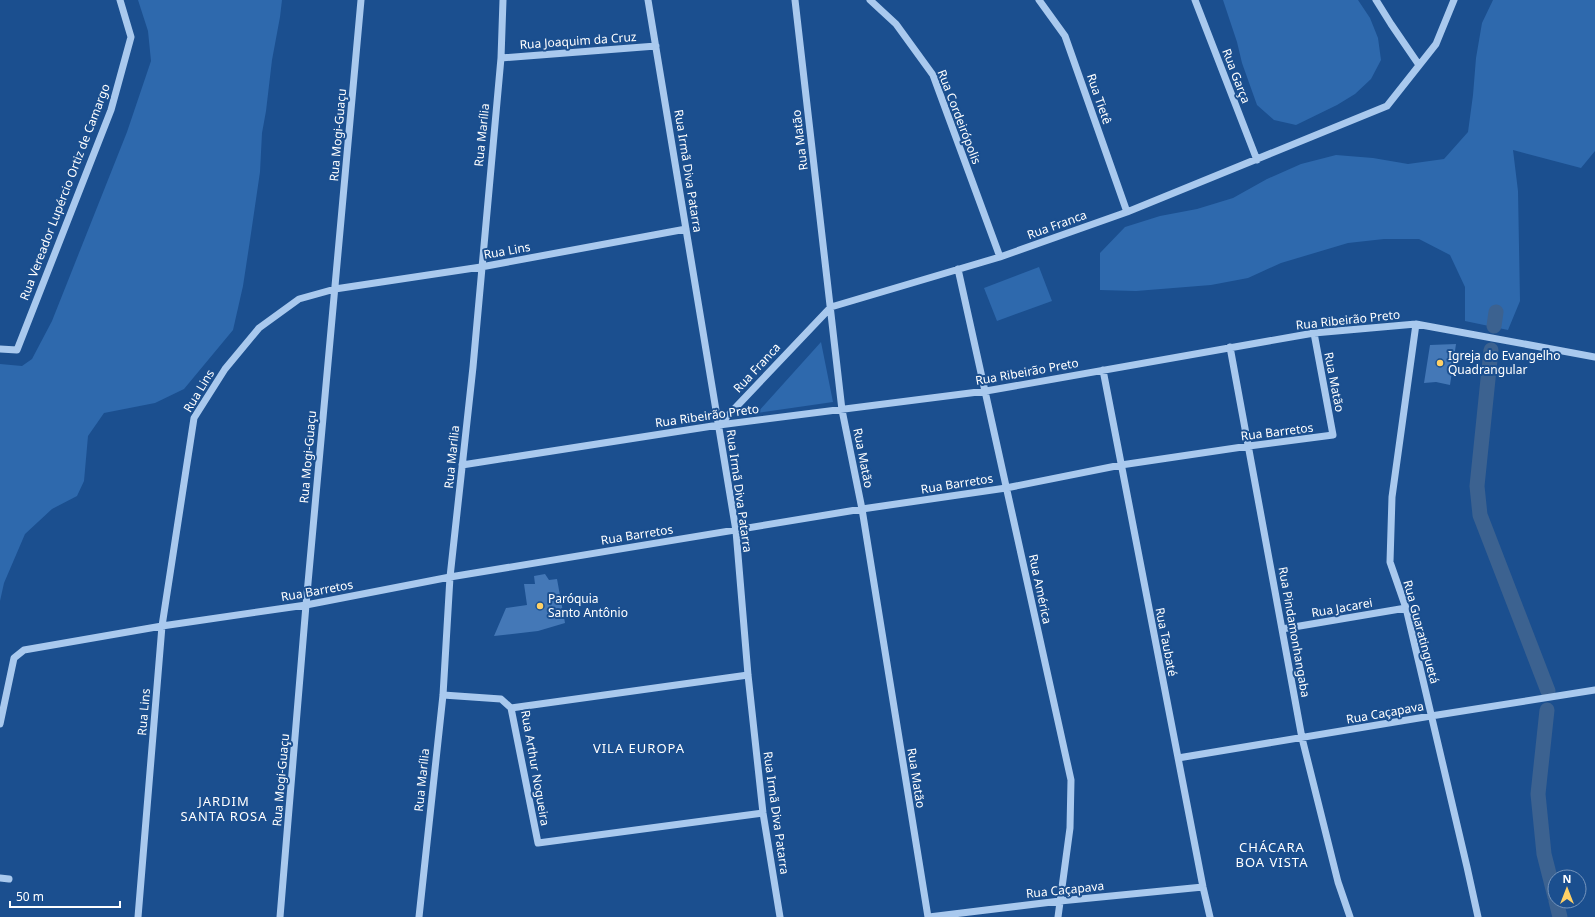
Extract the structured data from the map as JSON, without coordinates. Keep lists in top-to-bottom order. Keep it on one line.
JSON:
{"streets":{"street":["Rua Joaquim da Cruz","Rua Garça","Rua Tietê","Rua Cordeirópolis","Rua Mogi-Guaçu","Rua Marília","Rua Matão","Rua Irmã Diva Patarra","Rua Vereador Lupércio Ortiz de Camargo","Rua Franca","Rua Lins","Rua Ribeirão Preto","Rua Barretos","Rua América","Rua Jacarei","Rua Pindamonhangaba","Rua Guaratinguetá","Rua Taubaté","Rua Caçapava","Rua Arthur Nogueira"]},"crossings":[["Rua Joaquim da Cruz","Rua Marília"],["Rua Joaquim da Cruz","Rua Irmã Diva Patarra"],["Rua Garça","Rua Franca"],["Rua Tietê","Rua Franca"],["Rua Cordeirópolis","Rua Franca"],["Rua Mogi-Guaçu","Rua Lins"],["Rua Mogi-Guaçu","Rua Barretos"],["Rua Marília","Rua Lins"],["Rua Marília","Rua Ribeirão Preto"],["Rua Marília","Rua Barretos"],["Rua Matão","Rua Franca"],["Rua Matão","Rua Ribeirão Preto"],["Rua Matão","Rua Barretos"],["Rua Matão","Rua Caçapava"],["Rua Irmã Diva Patarra","Rua Franca"],["Rua Irmã Diva Patarra","Rua Lins"],["Rua Irmã Diva Patarra","Rua Ribeirão Preto"],["Rua Irmã Diva Patarra","Rua Barretos"],["Rua Irmã Diva Patarra","Rua Arthur Nogueira"],["Rua Franca","Rua Ribeirão Preto"],["Rua Franca","Rua América"],["Rua Lins","Rua Barretos"],["Rua Ribeirão Preto","Rua América"],["Rua Ribeirão Preto","Rua Pindamonhangaba"],["Rua Ribeirão Preto","Rua Guaratinguetá"],["Rua Ribeirão Preto","Rua Taubaté"],["Rua Barretos","Rua América"],["Rua Barretos","Rua Pindamonhangaba"],["Rua Barretos","Rua Taubaté"],["Rua América","Rua Caçapava"],["Rua Jacarei","Rua Pindamonhangaba"],["Rua Jacarei","Rua Guaratinguetá"],["Rua Pindamonhangaba","Rua Caçapava"],["Rua Guaratinguetá","Rua Caçapava"],["Rua Taubaté","Rua Caçapava"]],"districts":["VILA EUROPA","JARDIM SANTA ROSA","CHÁCARA BOA VISTA"],"places":["Igreja do Evangelho Quadrangular","Paróquia Santo Antônio"],"scale_bar":"50 m","north":"top"}
